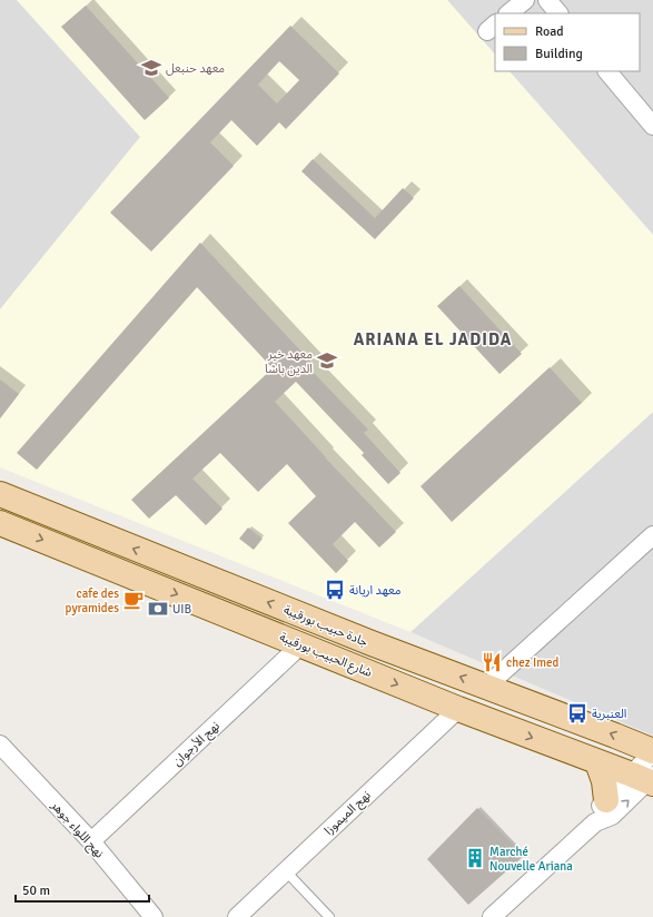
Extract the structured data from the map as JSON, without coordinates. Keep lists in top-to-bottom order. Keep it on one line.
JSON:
{"streets":{"main road":["جادة حبيب بورقيبة","شارع الحبيب بورقيبة"],"street":["نهج الأرجوان","نهج الميموزا","نهج اللواء جوهر"]},"crossings":[["شارع الحبيب بورقيبة","نهج الأرجوان"],["شارع الحبيب بورقيبة","نهج الميموزا"],["نهج الأرجوان","نهج اللواء جوهر"]],"one_way":["جادة حبيب بورقيبة","شارع الحبيب بورقيبة"],"districts":["ARIANA EL JADIDA"],"places":{"school or university":["معهد حنبعل","معهد خير الدين باشا"],"bus stop":["معهد اريانة","العنبرية"],"cafe":["cafe des pyramides"],"bank":["UIB"],"restaurant":["chez Imed"],"building":["Marché Nouvelle Ariana"]},"legend":["Road","Building"],"scale_bar":"50 m"}
